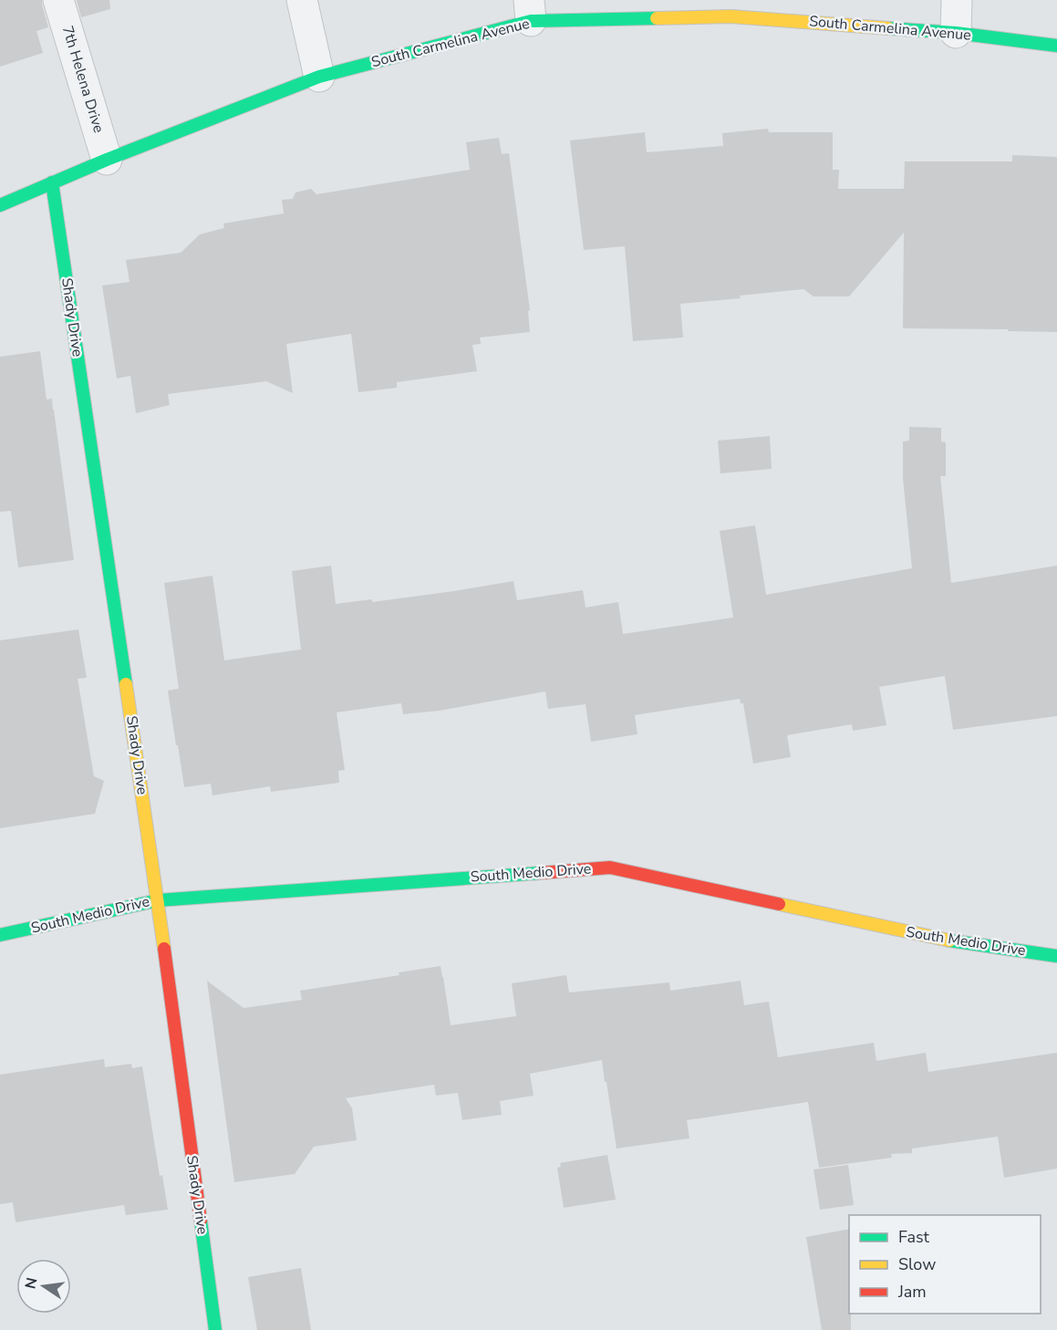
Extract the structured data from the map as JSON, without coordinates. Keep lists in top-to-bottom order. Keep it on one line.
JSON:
{"streets":{"street":["South Carmelina Avenue","7th Helena Drive","Shady Drive","South Medio Drive"]},"crossings":[["South Carmelina Avenue","7th Helena Drive"],["South Carmelina Avenue","Shady Drive"],["Shady Drive","South Medio Drive"]],"legend":["Fast","Slow","Jam"],"north":"left"}
